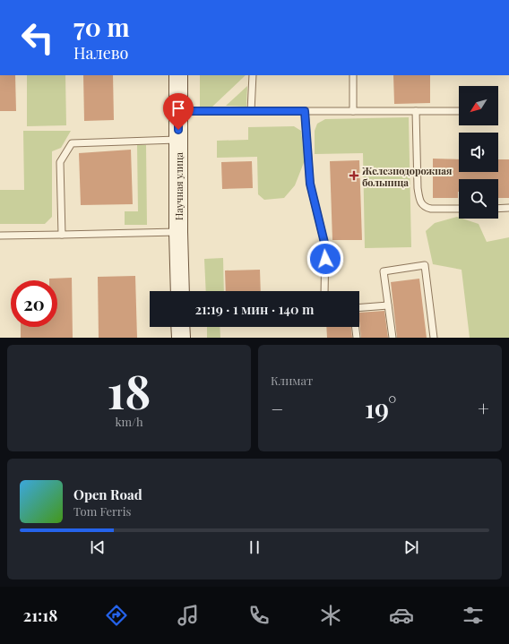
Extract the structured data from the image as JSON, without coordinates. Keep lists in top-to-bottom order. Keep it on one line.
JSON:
{"streets":{"street":["Научная улица"]},"places":{"health":["Железнодорожная больница"]},"north":"bottom left","page":{"turn":["70 m","Налево"],"limit":"20","trip":"21:19 · 1 мин · 140 m","tile":[["18","km/h"],"Климат"],"heat":["−","19°","+"],"song":["Open Road","Tom Ferris"],"tabs":"21:18"}}
